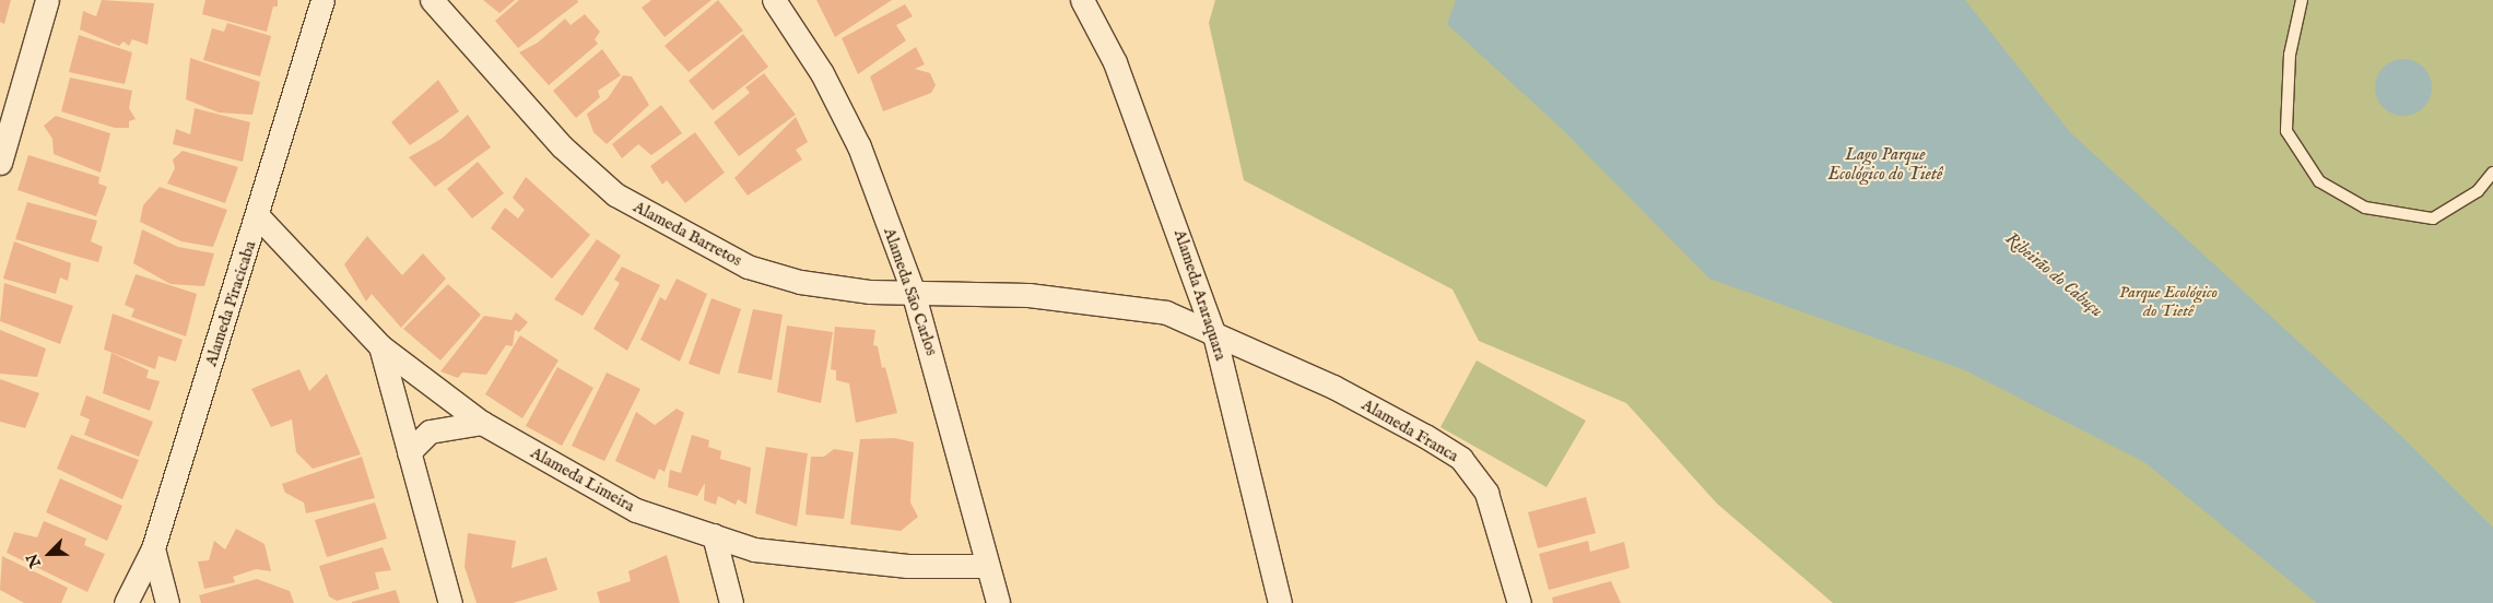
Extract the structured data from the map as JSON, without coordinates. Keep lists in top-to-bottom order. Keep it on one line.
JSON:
{"streets":{"street":["Alameda Barretos","Alameda São Carlos","Alameda Araraquara","Alameda Piracicaba","Alameda Franca","Alameda Limeira"]},"crossings":[["Alameda Barretos","Alameda São Carlos"],["Alameda Barretos","Alameda Araraquara"],["Alameda Barretos","Alameda Franca"],["Alameda São Carlos","Alameda Limeira"],["Alameda Araraquara","Alameda Franca"],["Alameda Piracicaba","Alameda Limeira"]],"water":["Lago Parque Ecológico do Tietê","Ribeirão do Cabuçu"],"parks":["Parque Ecológico do Tietê"],"north":"bottom left"}
